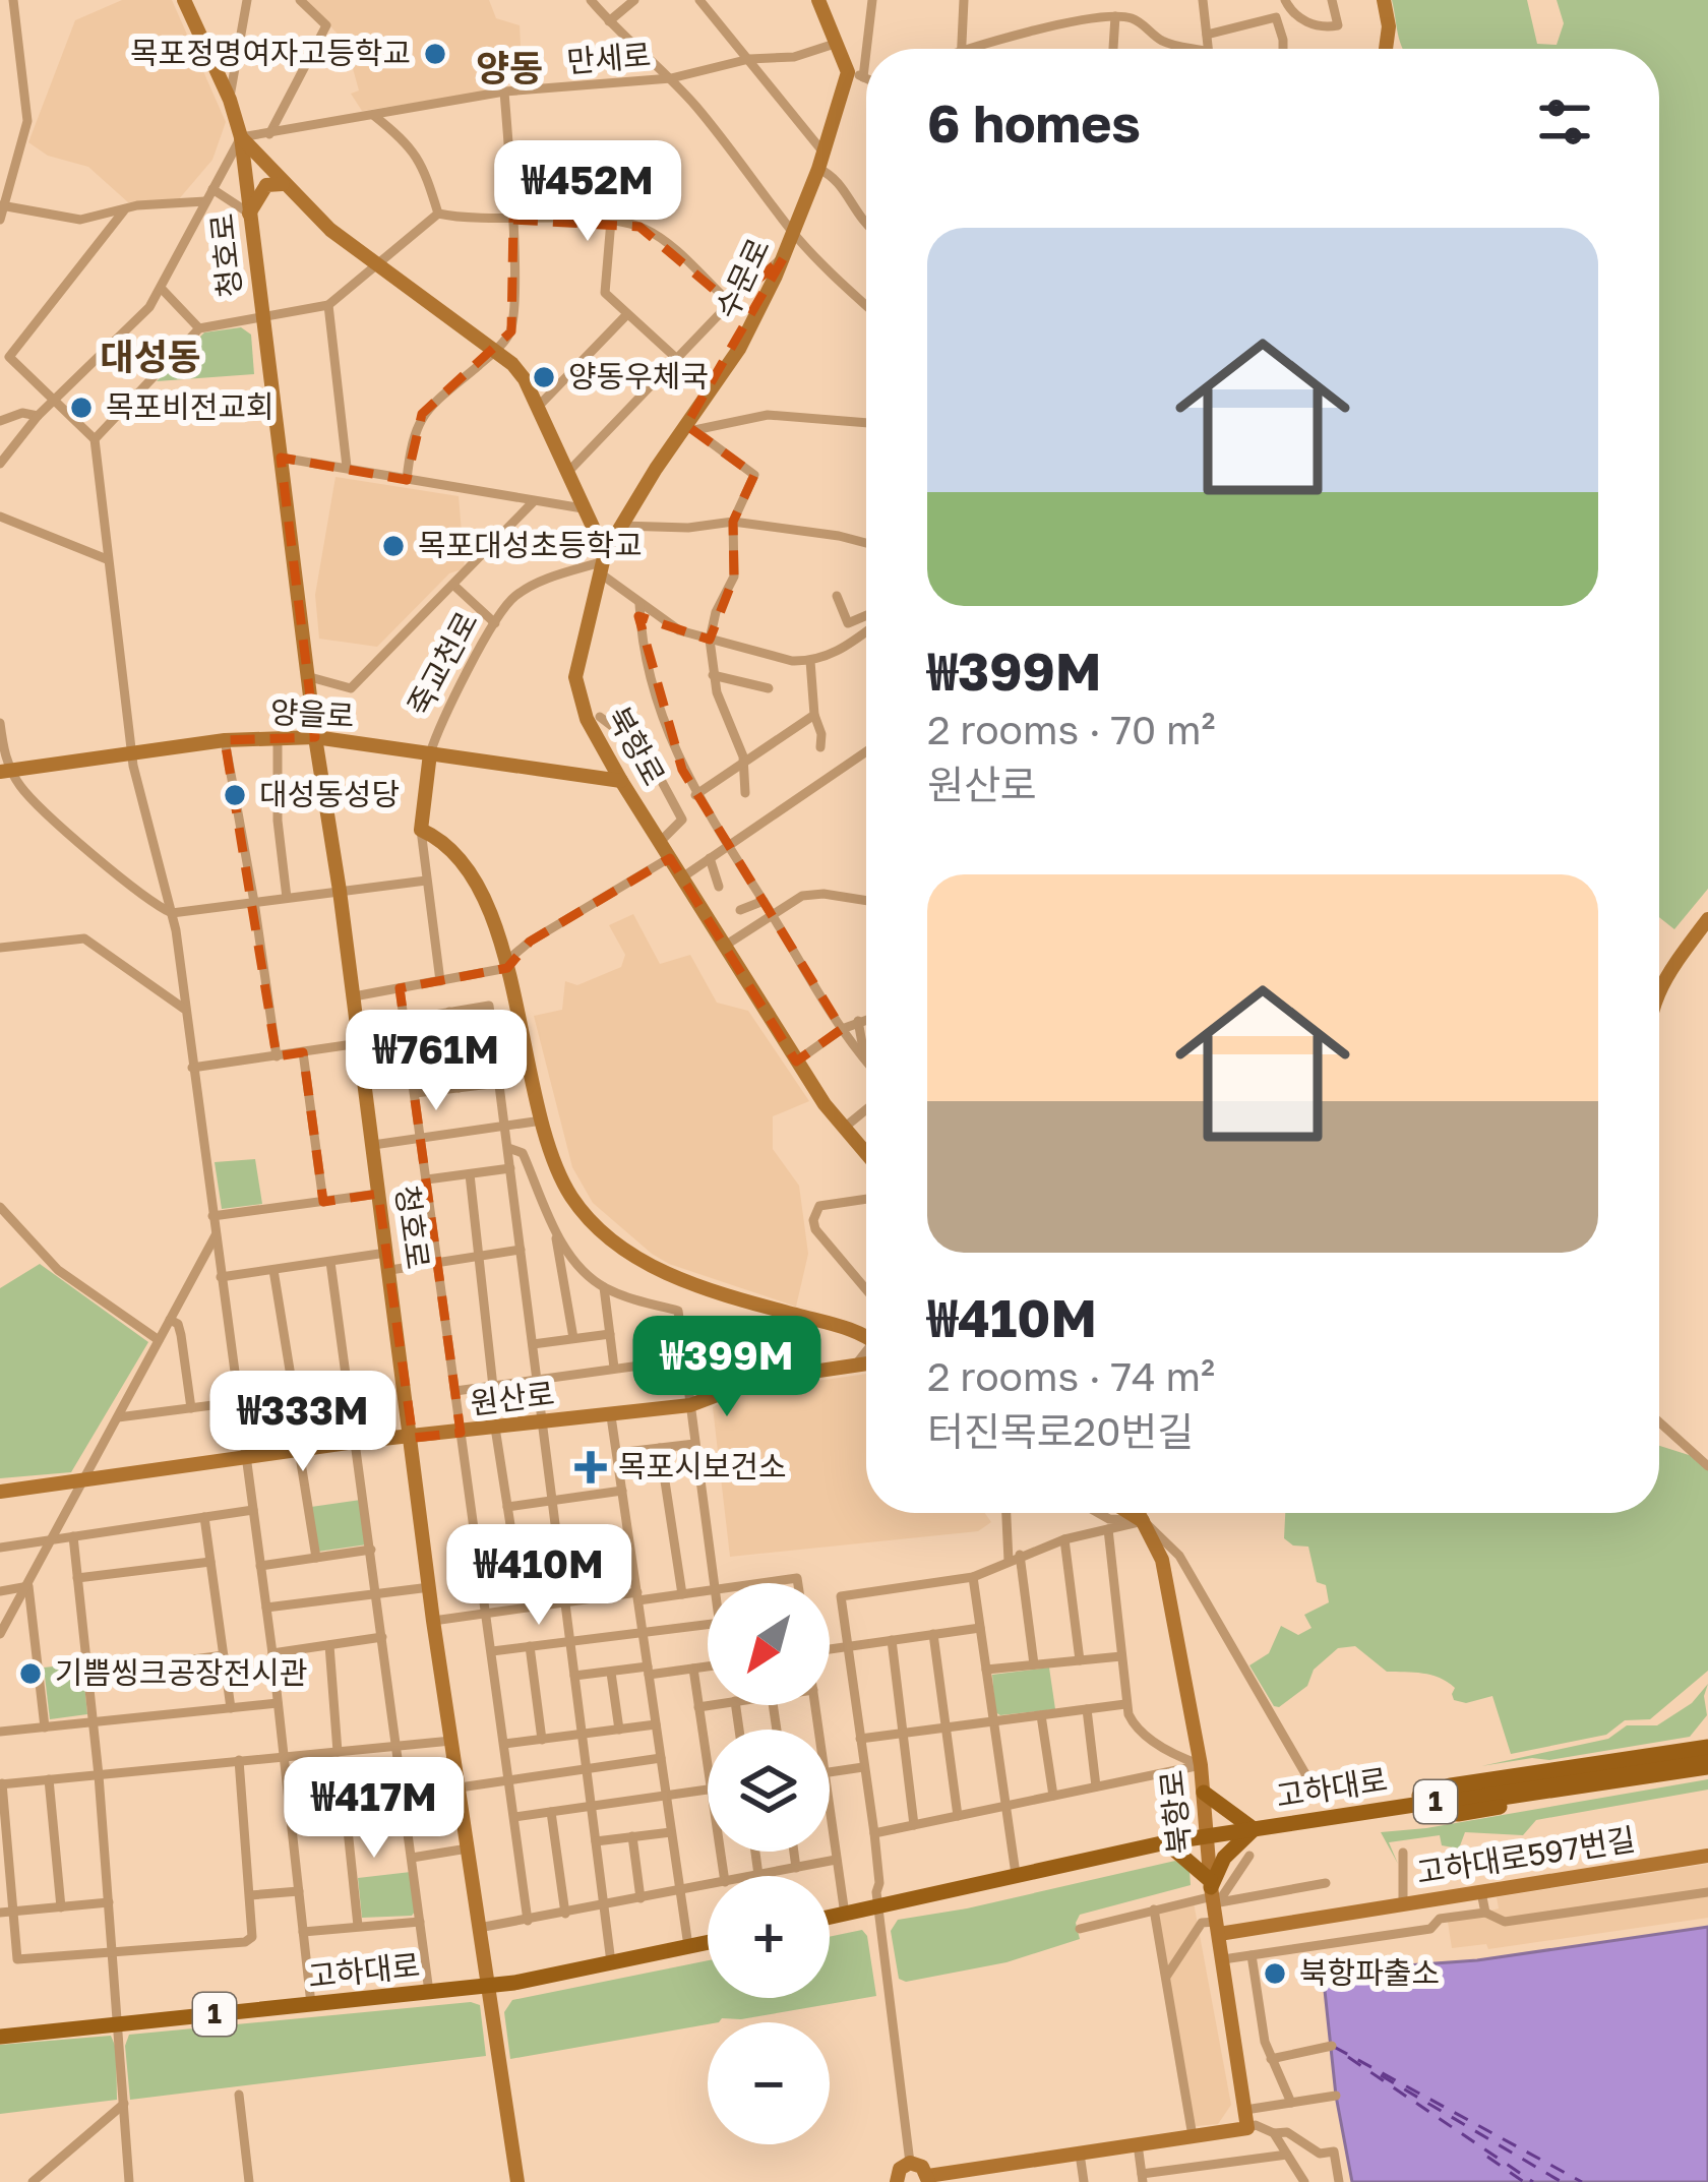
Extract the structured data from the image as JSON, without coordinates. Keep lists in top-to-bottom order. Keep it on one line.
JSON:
{"streets":{"main road":["고하대로","1"],"street":["만세로","청호로","수문로","죽교천로","양을로","북항로","원산로","고하대로597번길"]},"crossings":[["만세로","청호로"],["청호로","양을로"],["청호로","원산로"],["청호로","고하대로"],["수문로","죽교천로"],["수문로","북항로"],["죽교천로","양을로"],["죽교천로","북항로"],["양을로","북항로"],["북항로","고하대로"]],"districts":["양동","대성동"],"places":{"other":["목포정명여자고등학교","양동우체국","목포비전교회","목포대성초등학교","대성동성당","기쁨씽크공장전시관","북항파출소"],"health":["목포시보건소"]},"north":"bottom left","page":{"heading":"6 homes","price":["₩452M","₩761M","₩399M","₩333M","₩410M","₩417M"],"list":[{"name":"₩399M","note":"2 rooms · 70 m² · 원산로"},{"name":"₩410M","note":"2 rooms · 74 m² · 터진목로20번길"}],"map_buttons":["+","−"]}}
